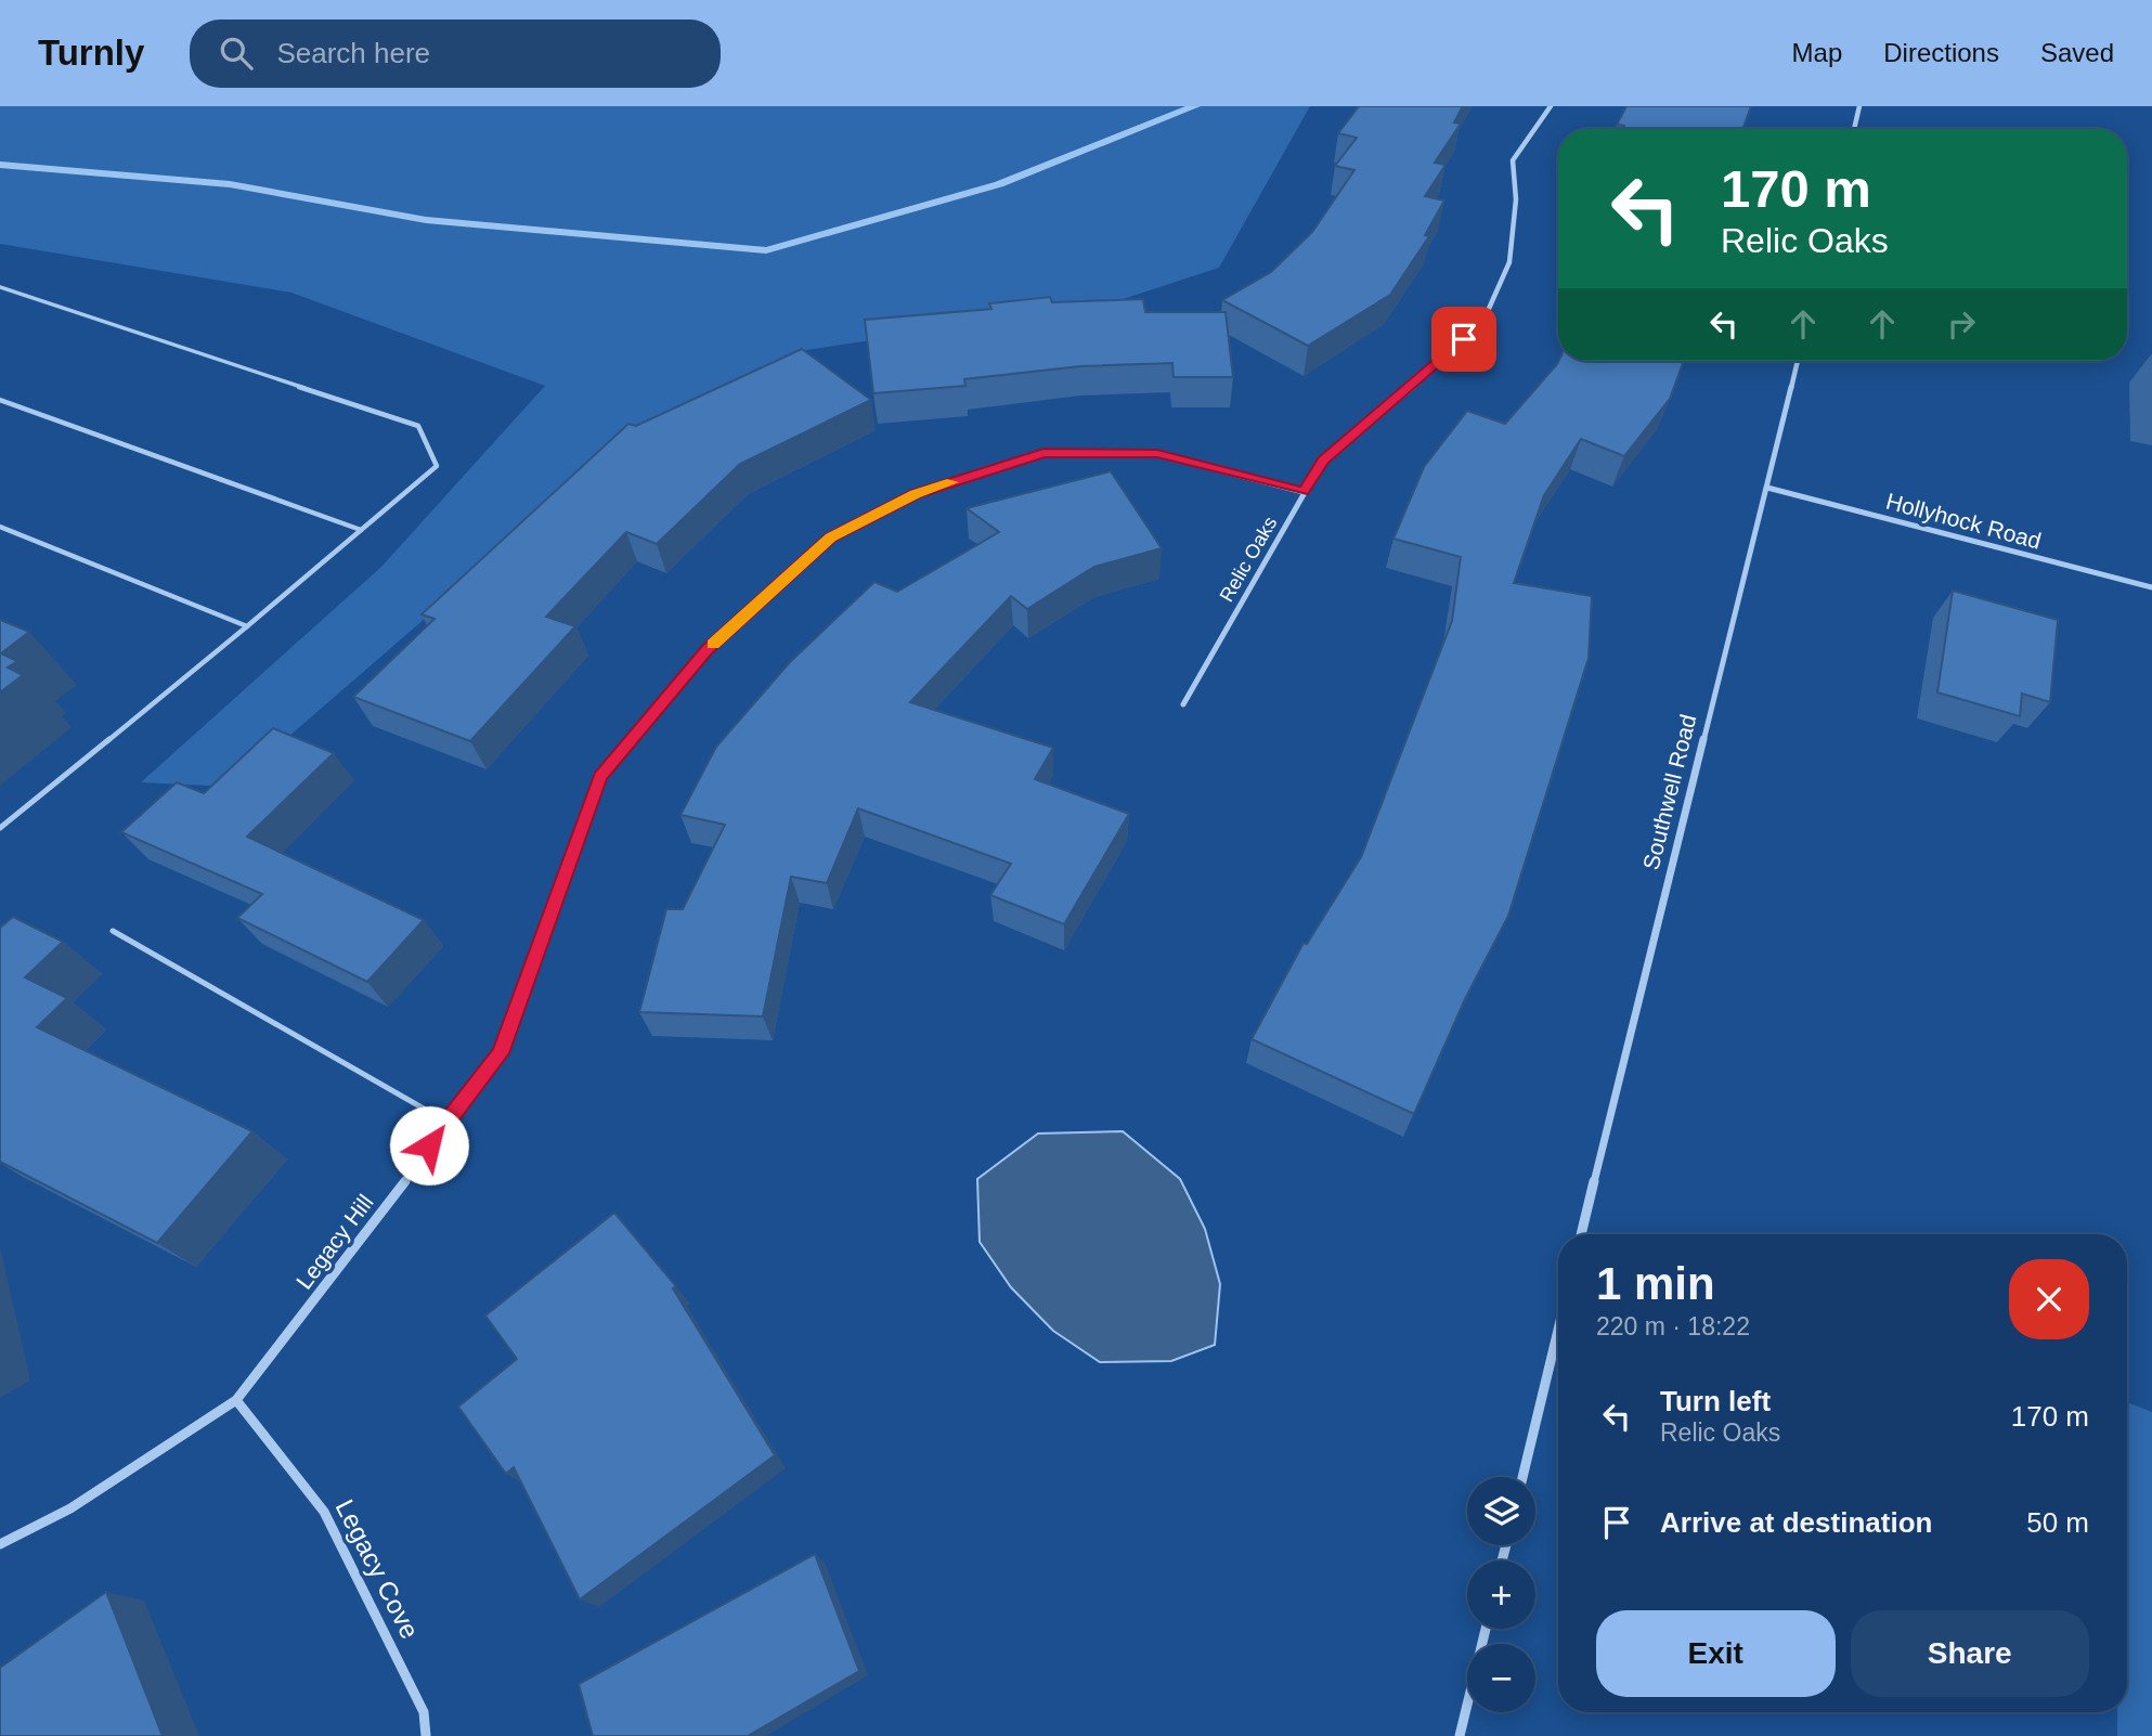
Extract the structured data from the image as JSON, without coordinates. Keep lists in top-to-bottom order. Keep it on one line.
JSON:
{"streets":{"street":["Hollyhock Road","Relic Oaks","Southwell Road","Legacy Hill","Legacy Cove"]},"crossings":[["Hollyhock Road","Southwell Road"],["Relic Oaks","Legacy Hill"],["Legacy Hill","Legacy Cove"]],"page":{"header":"Turnly","search":"Search here","nav":["Map","Directions","Saved"],"turn":["170 m","Relic Oaks"],"heading":["1 min","220 m · 18:22"],"list":[{"name":"Turn left","note":"Relic Oaks","value":"170 m"},{"name":"Arrive at destination","value":"50 m"}],"map_buttons":["+","−"],"buttons":["Exit","Share"]}}
